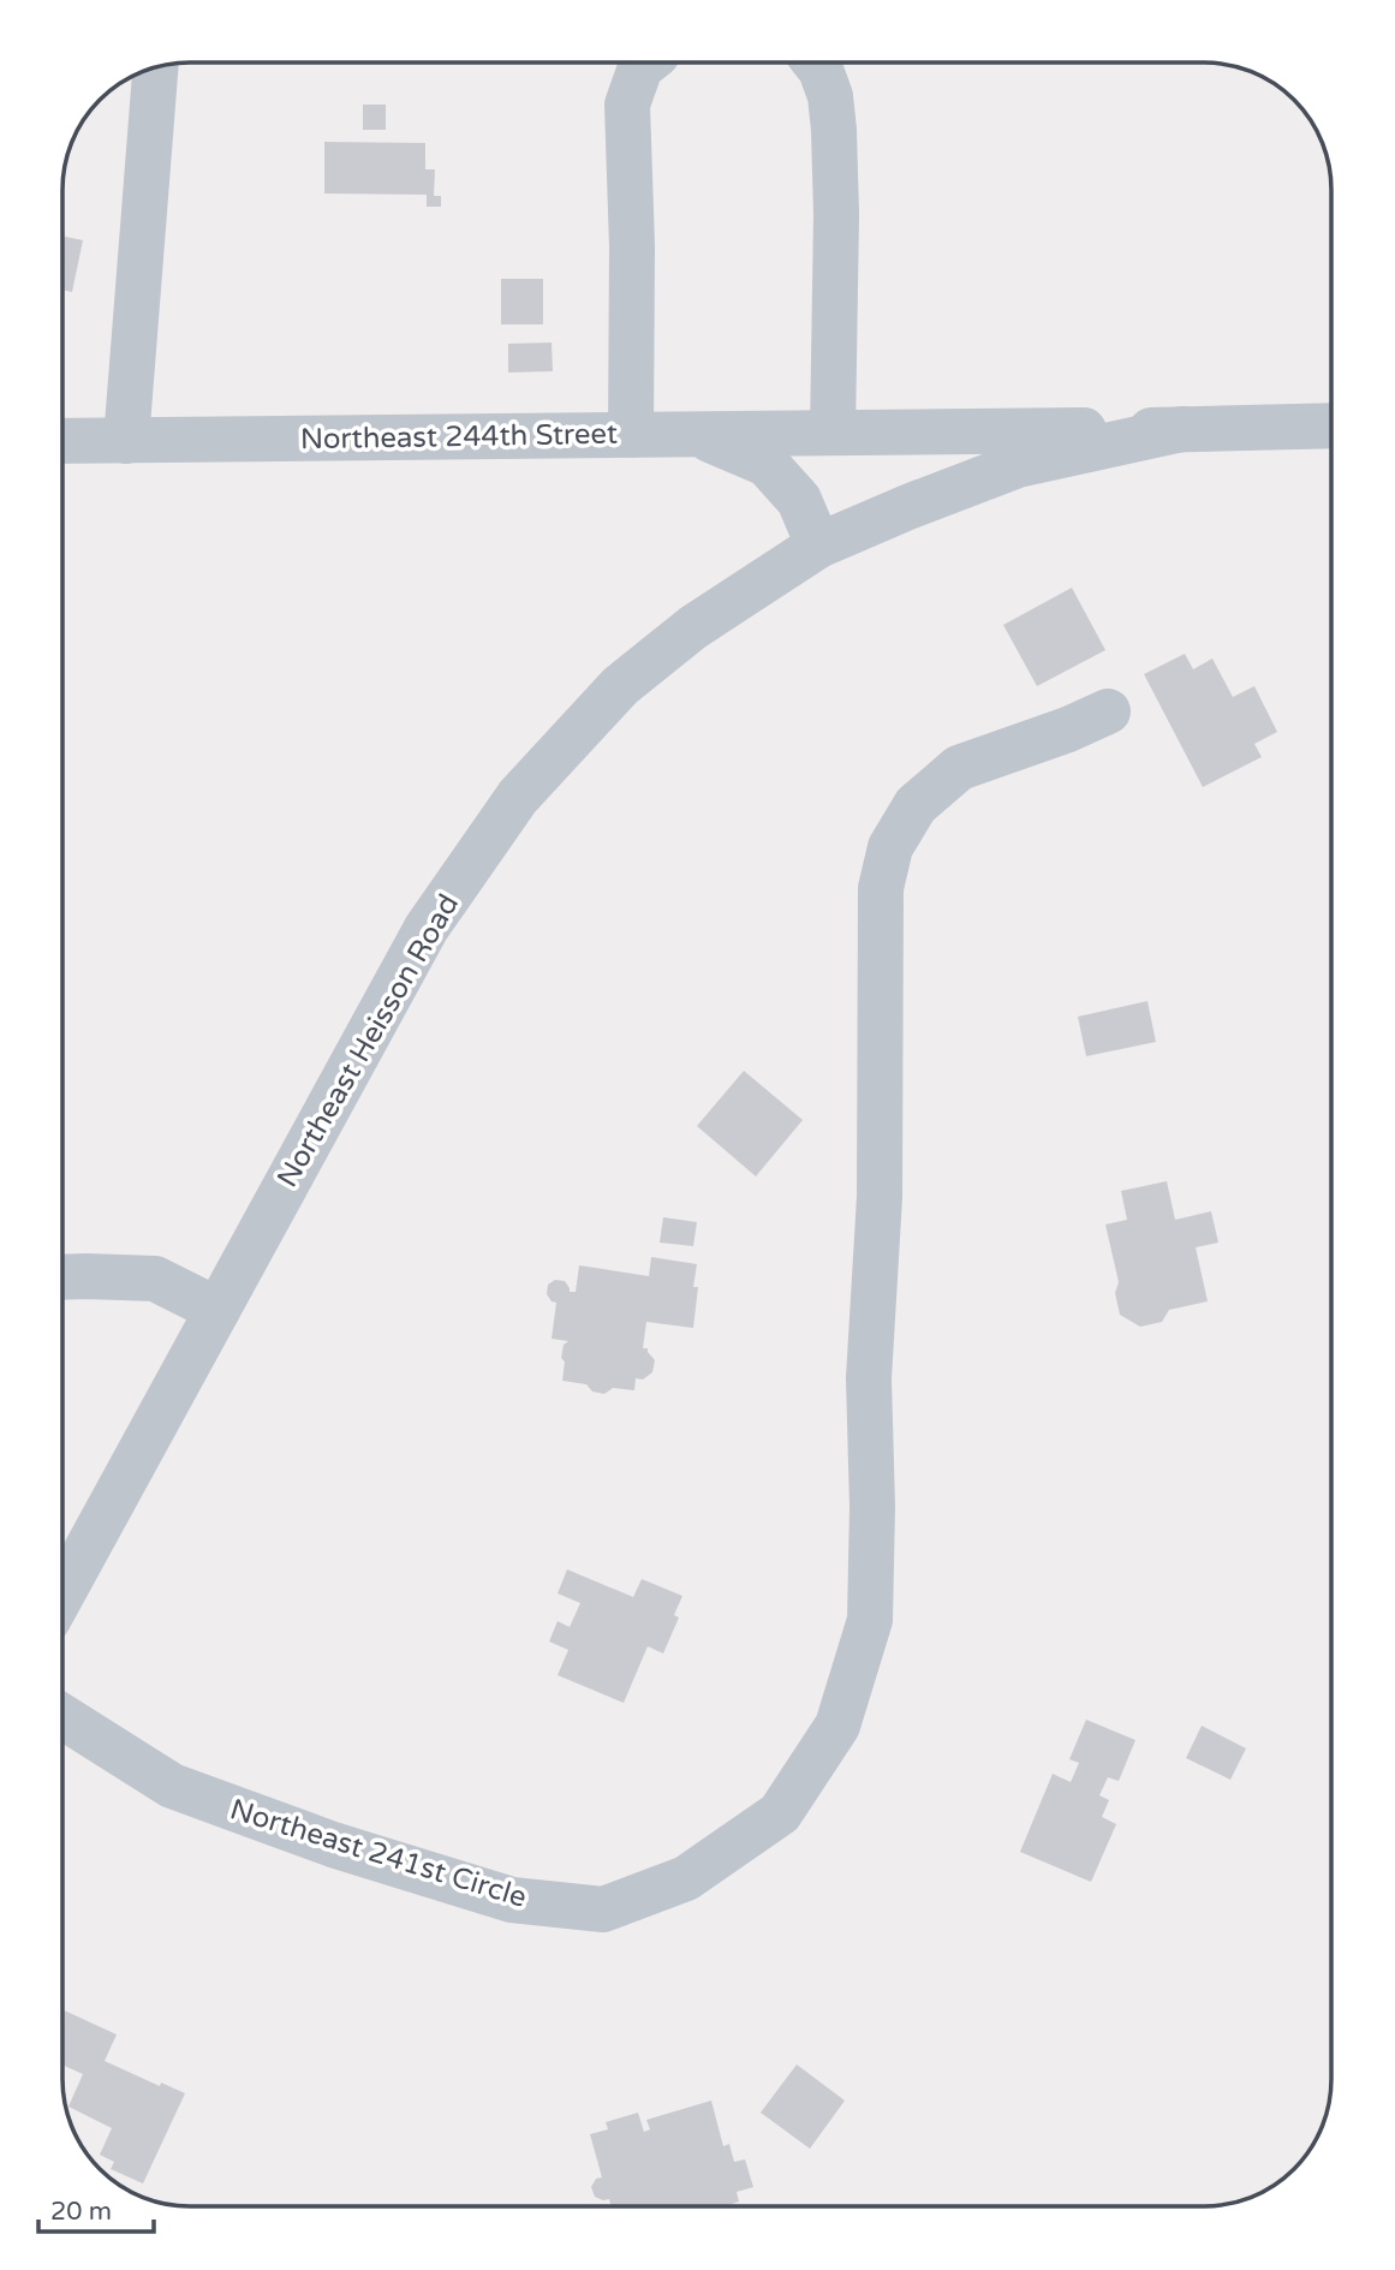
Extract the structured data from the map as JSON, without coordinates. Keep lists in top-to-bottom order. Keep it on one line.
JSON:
{"streets":{"street":["Northeast 244th Street","Northeast Heisson Road","Northeast 241st Circle"]},"crossings":[["Northeast 244th Street","Northeast Heisson Road"]],"scale_bar":"20 m"}
